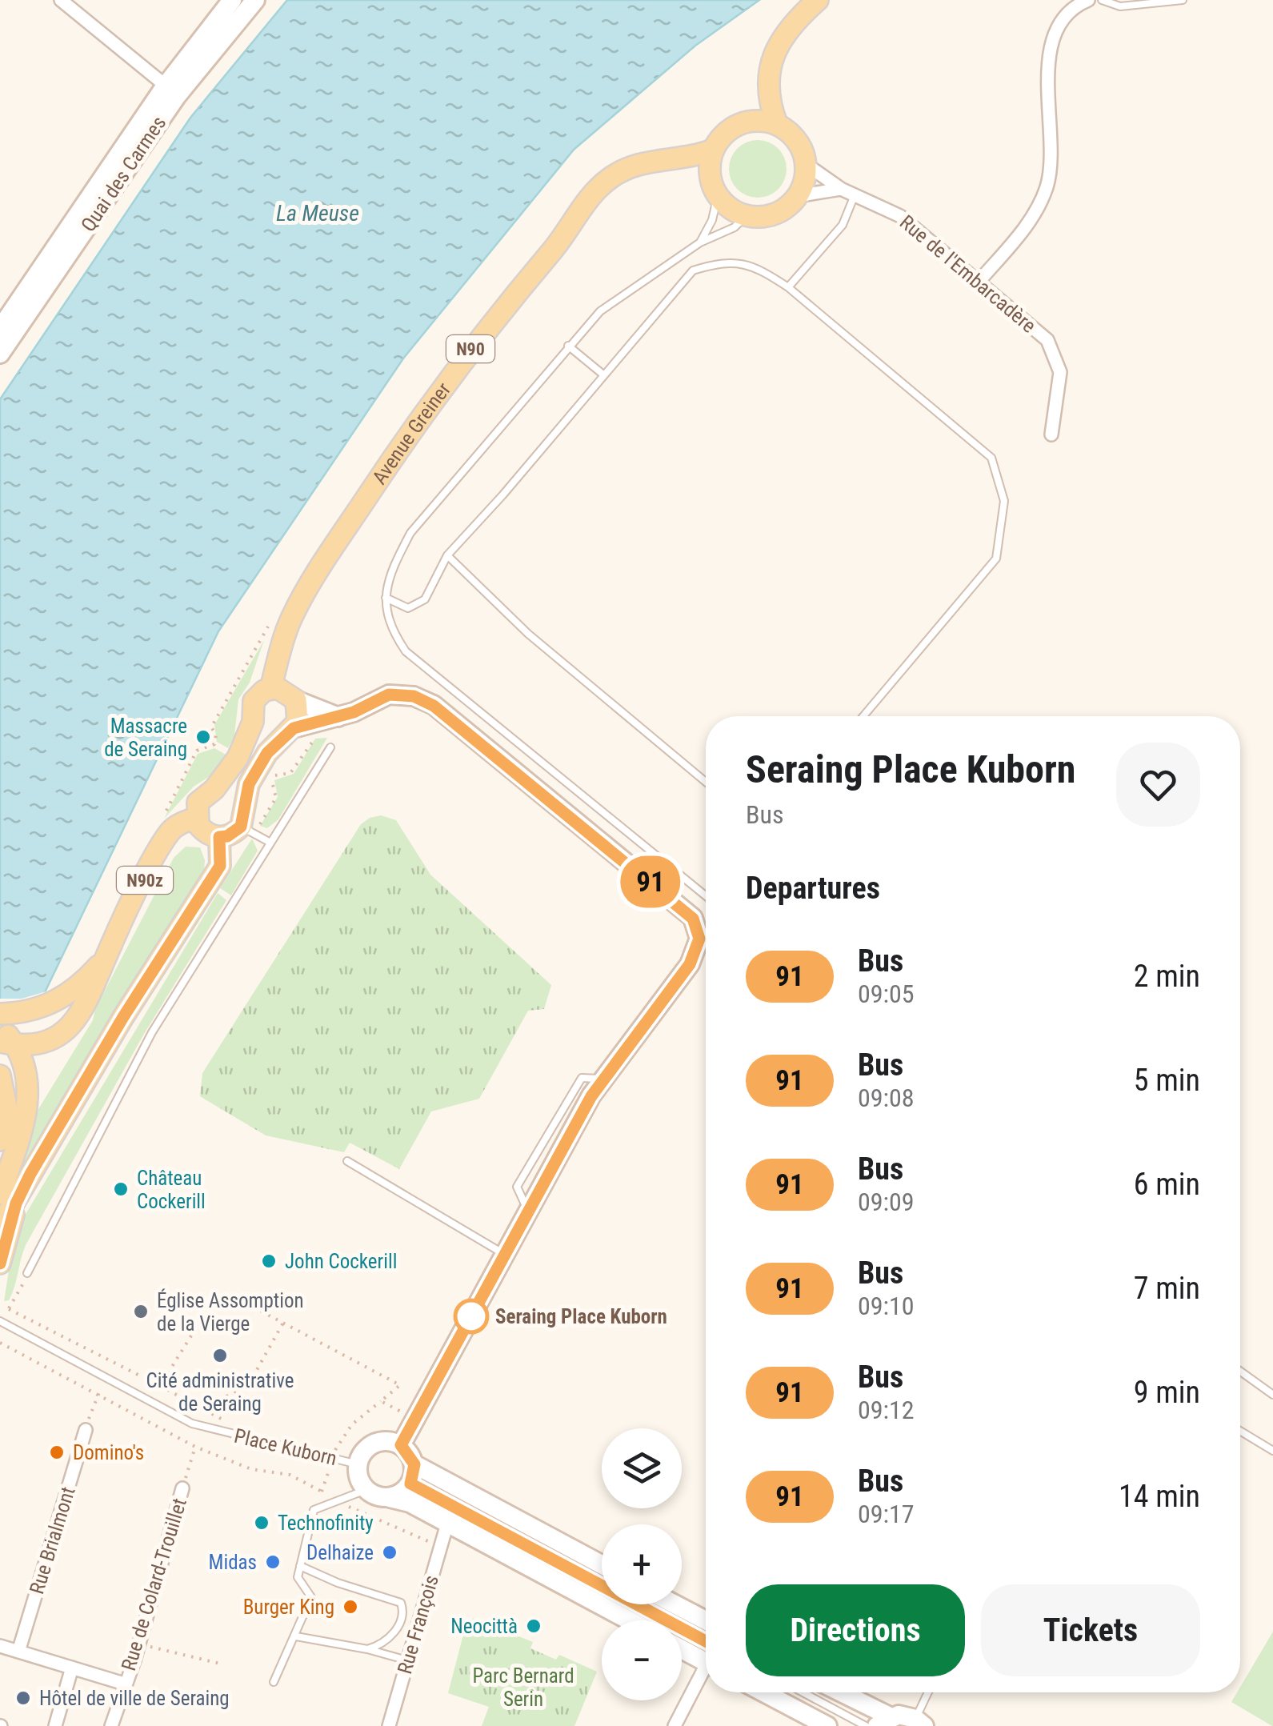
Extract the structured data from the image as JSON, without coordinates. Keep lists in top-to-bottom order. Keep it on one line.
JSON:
{"streets":{"main road":["Quai des Carmes","N90","Avenue Greiner","N90z"],"street":["Rue de l'Embarcadère","Rue Brialmont","Rue de Colard-Trouillet","Rue François"],"lane":["Place Kuborn"]},"crossings":[["Rue de l'Embarcadère","Avenue Greiner"]],"water":["La Meuse"],"parks":["Parc Bernard Serin"],"places":["Massacre de Seraing","Château Cockerill","John Cockerill","Église Assomption de la Vierge","Seraing Place Kuborn","Cité administrative de Seraing","Domino's","Technofinity","Delhaize","Midas","Burger King","Neocittà","Hôtel de ville de Seraing"],"lines":["bus line 91"],"page":{"on_map":"91","heading":[["Seraing Place Kuborn","Bus"],"Departures"],"list":[{"mark":"91","name":"Bus","note":"09:05","value":"2 min"},{"mark":"91","name":"Bus","note":"09:08","value":"5 min"},{"mark":"91","name":"Bus","note":"09:09","value":"6 min"},{"mark":"91","name":"Bus","note":"09:10","value":"7 min"},{"mark":"91","name":"Bus","note":"09:12","value":"9 min"},{"mark":"91","name":"Bus","note":"09:17","value":"14 min"}],"map_buttons":["+","−"],"buttons":["Directions","Tickets"]}}
